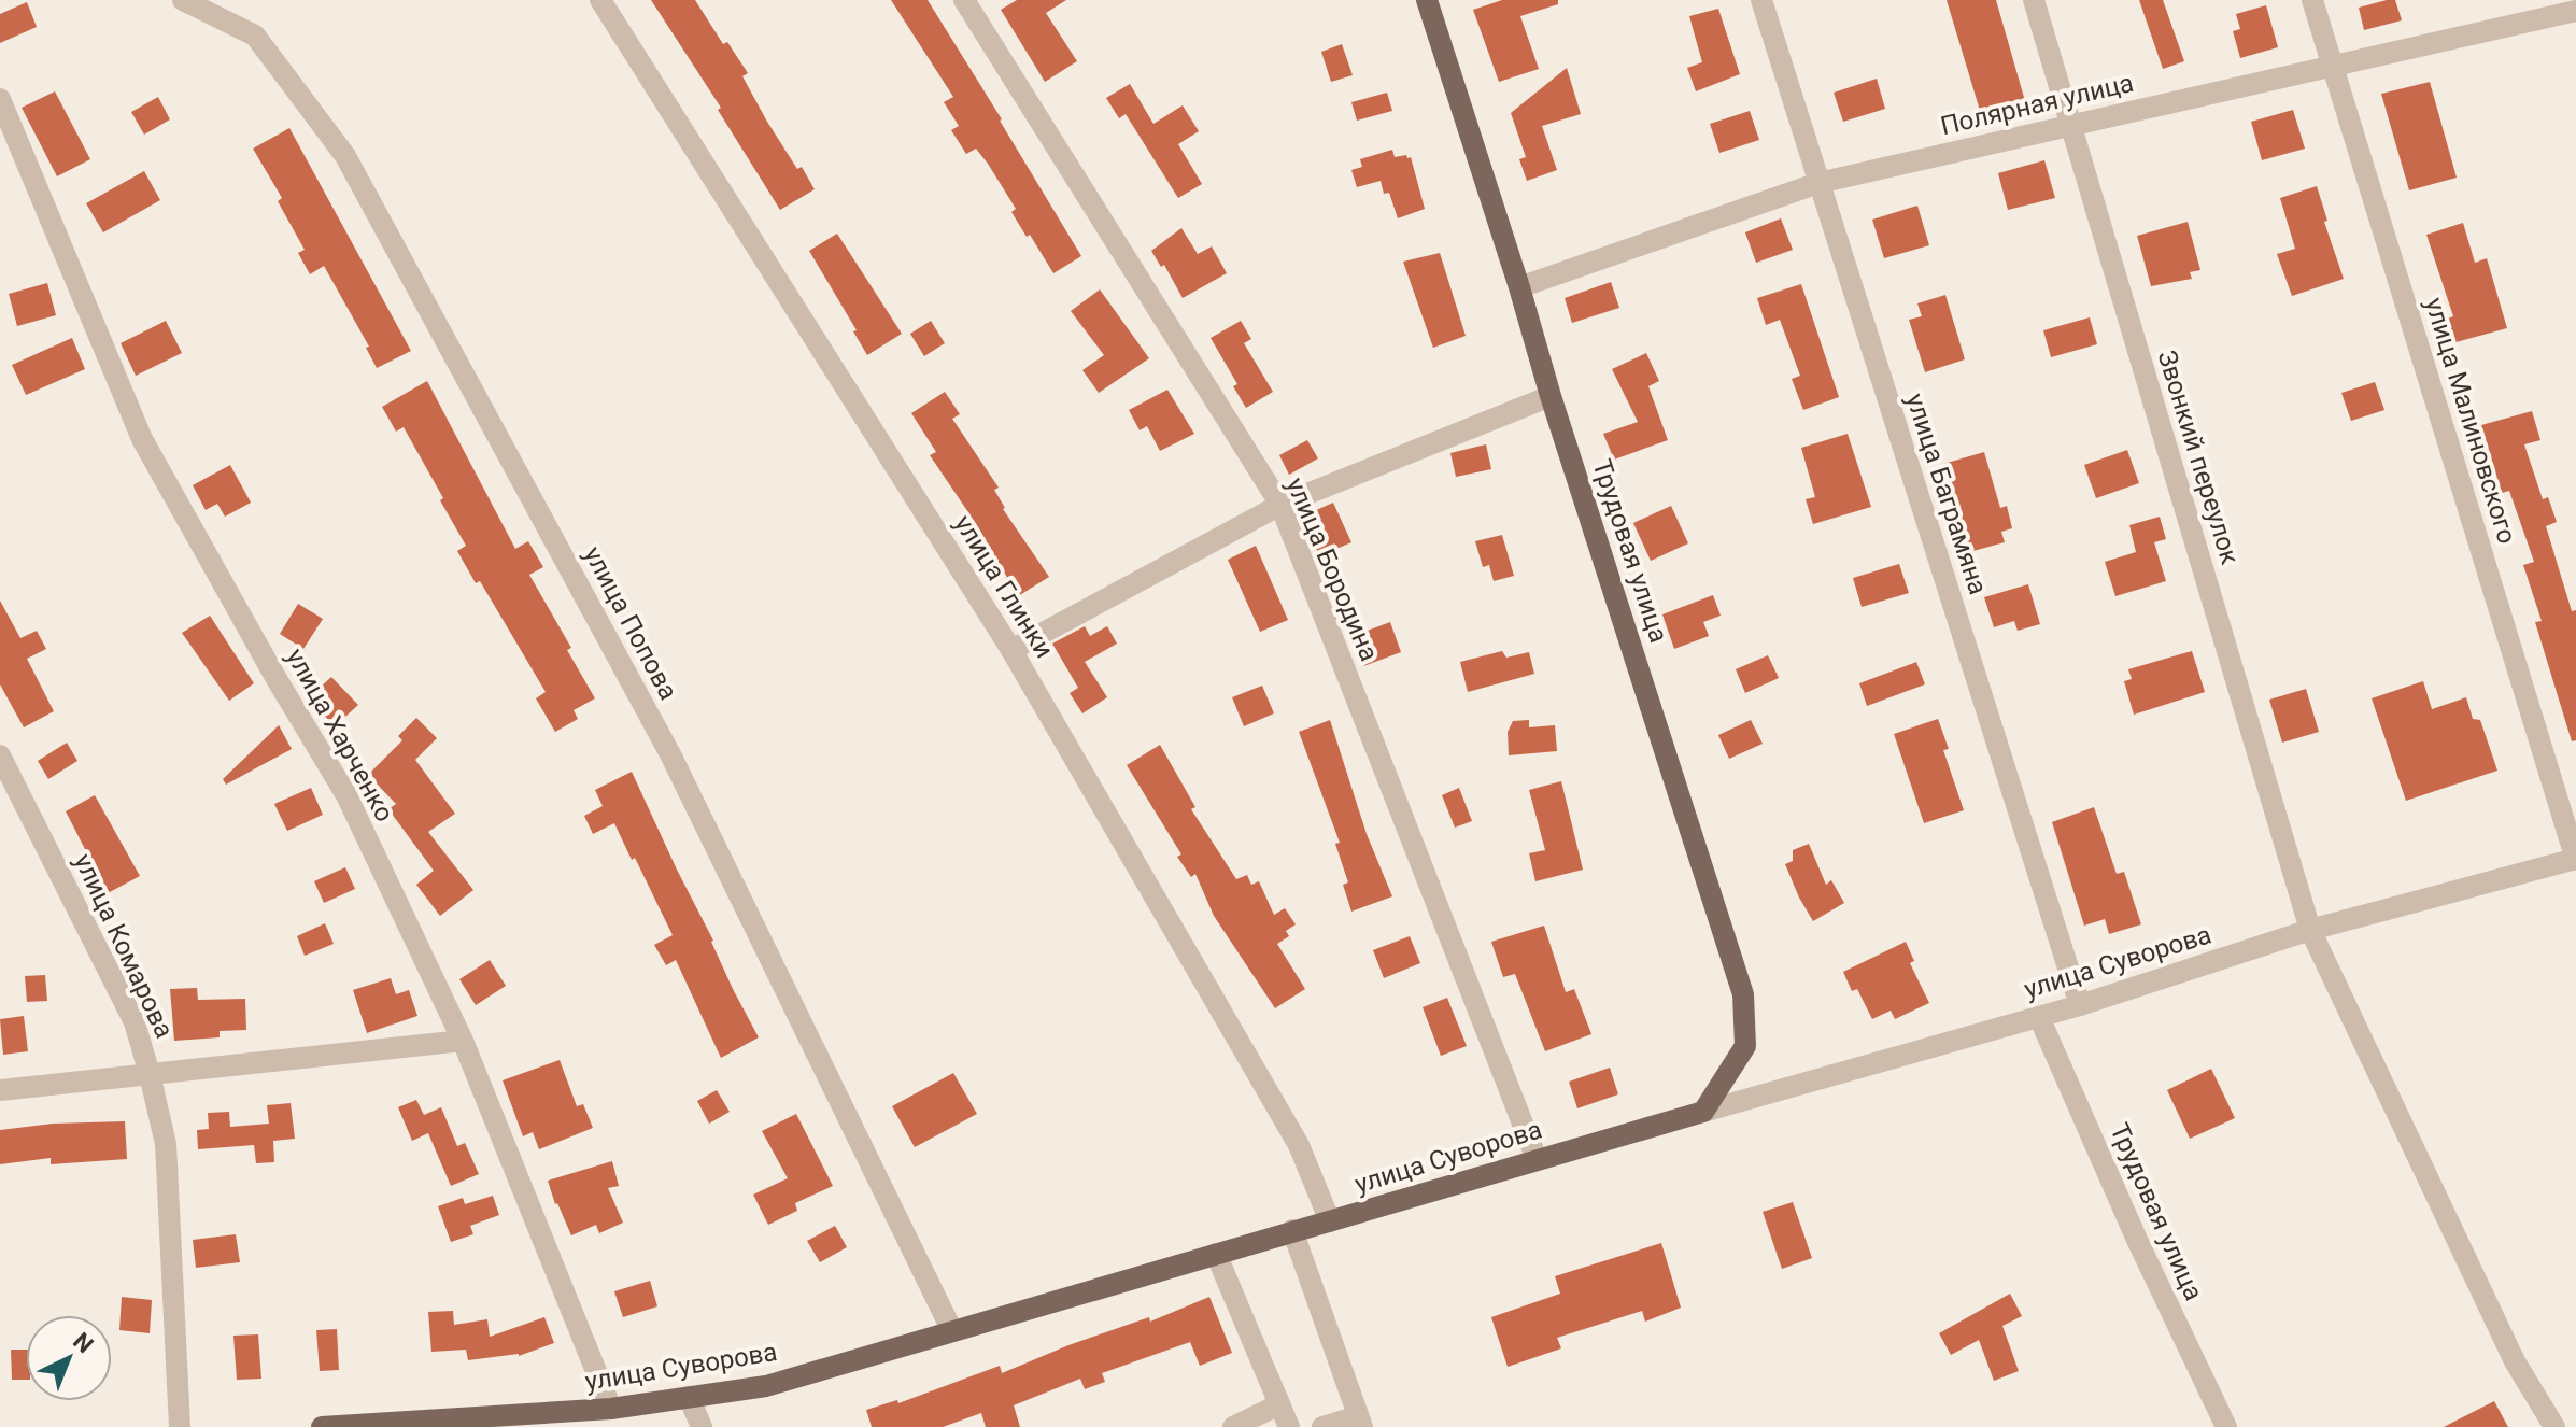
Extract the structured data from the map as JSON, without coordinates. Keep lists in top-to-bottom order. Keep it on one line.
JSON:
{"streets":{"main road":["Трудовая улица","улица Суворова"],"street":["Полярная улица","улица Малиновского","Звонкий переулок","улица Баграмяна","улица Бородина","улица Глинки","улица Попова","улица Харченко","улица Комарова"]},"crossings":[["Полярная улица","улица Малиновского"],["Полярная улица","Звонкий переулок"],["Полярная улица","улица Баграмяна"],["Полярная улица","Трудовая улица"],["улица Малиновского","улица Суворова"],["Звонкий переулок","улица Суворова"],["улица Баграмяна","улица Суворова"],["Трудовая улица","улица Суворова"],["улица Бородина","улица Суворова"],["улица Глинки","улица Суворова"],["улица Попова","улица Суворова"],["улица Харченко","улица Суворова"]],"north":"top right"}
